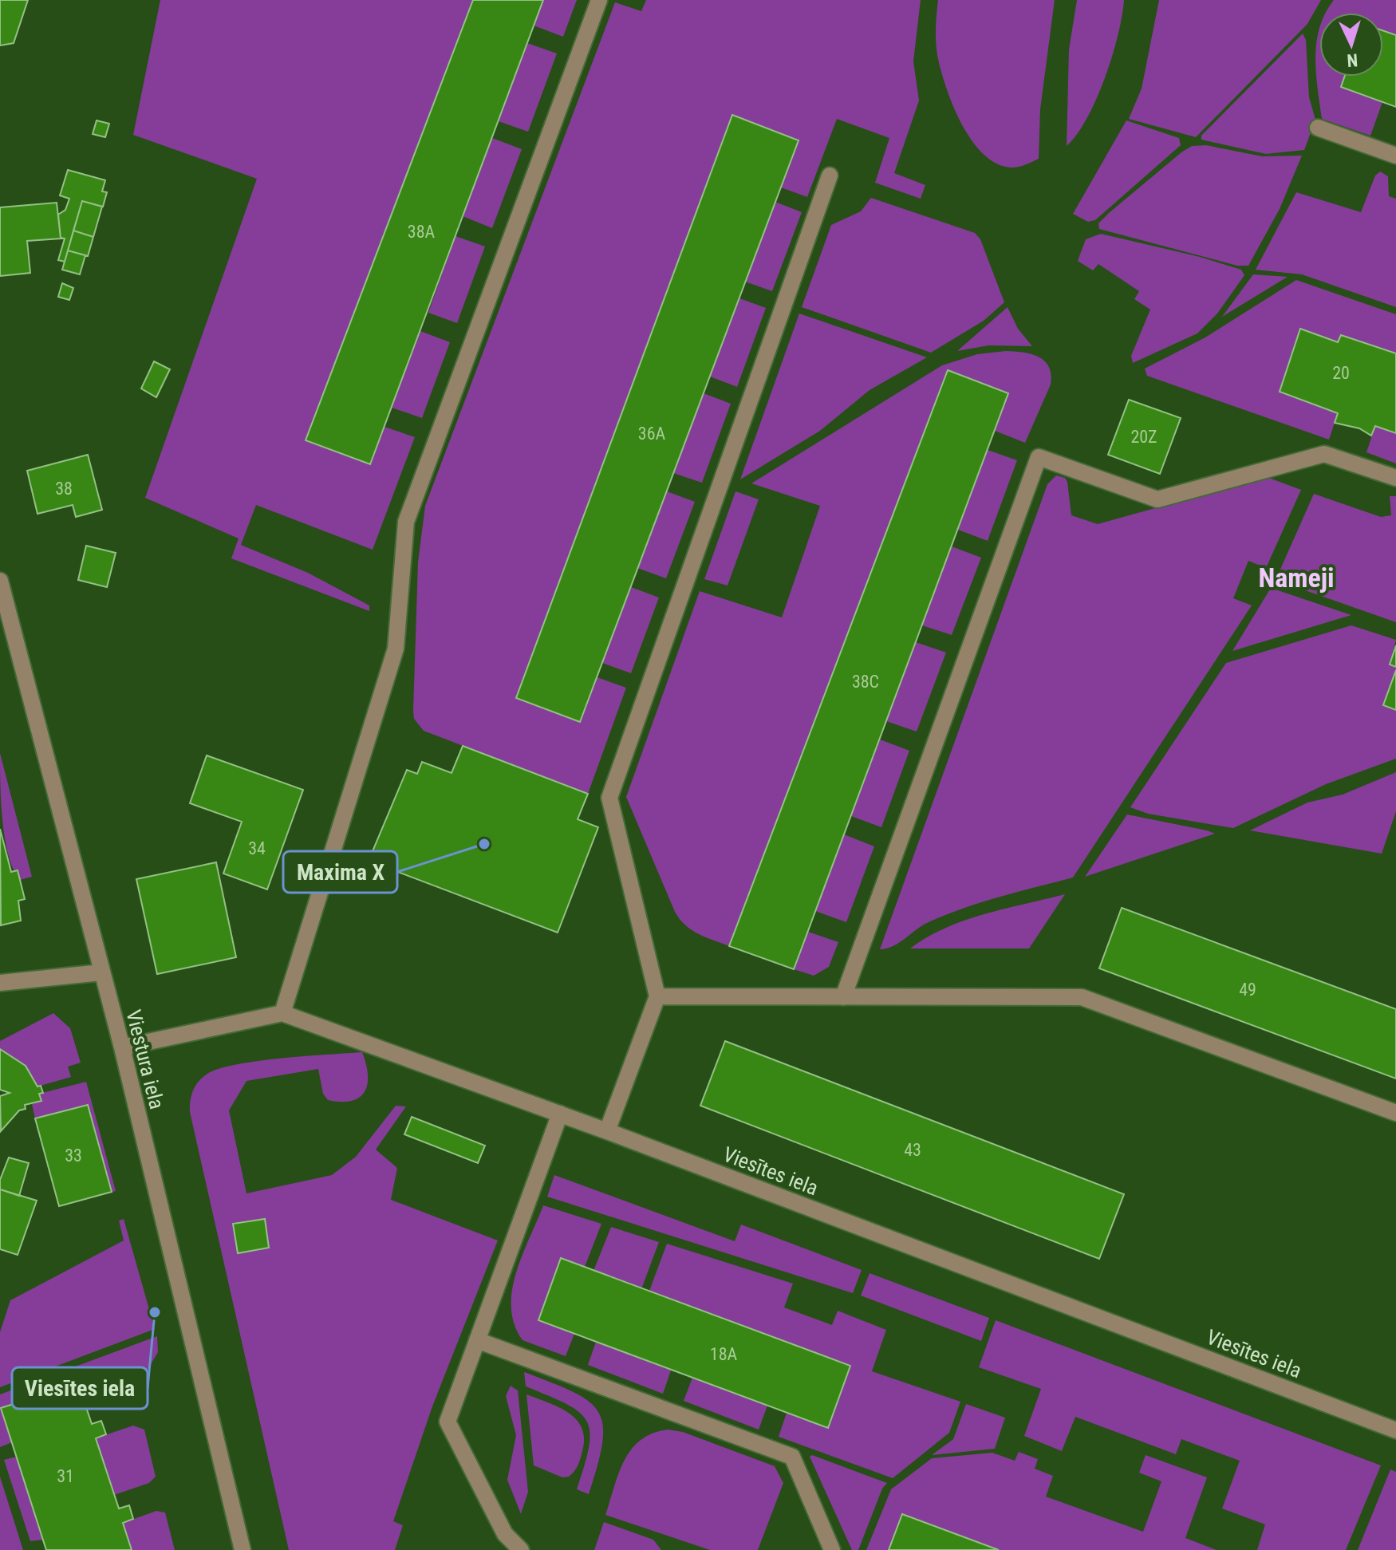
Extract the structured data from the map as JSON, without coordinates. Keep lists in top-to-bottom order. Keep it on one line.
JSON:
{"streets":{"street":["Viestura iela","Viesītes iela"]},"districts":["Nameji"],"places":["Maxima X","Viesītes iela"],"house_numbers":["38A","20","36A","20Z","38","38C","34","49","43","33","18A","31"],"north":"bottom"}
